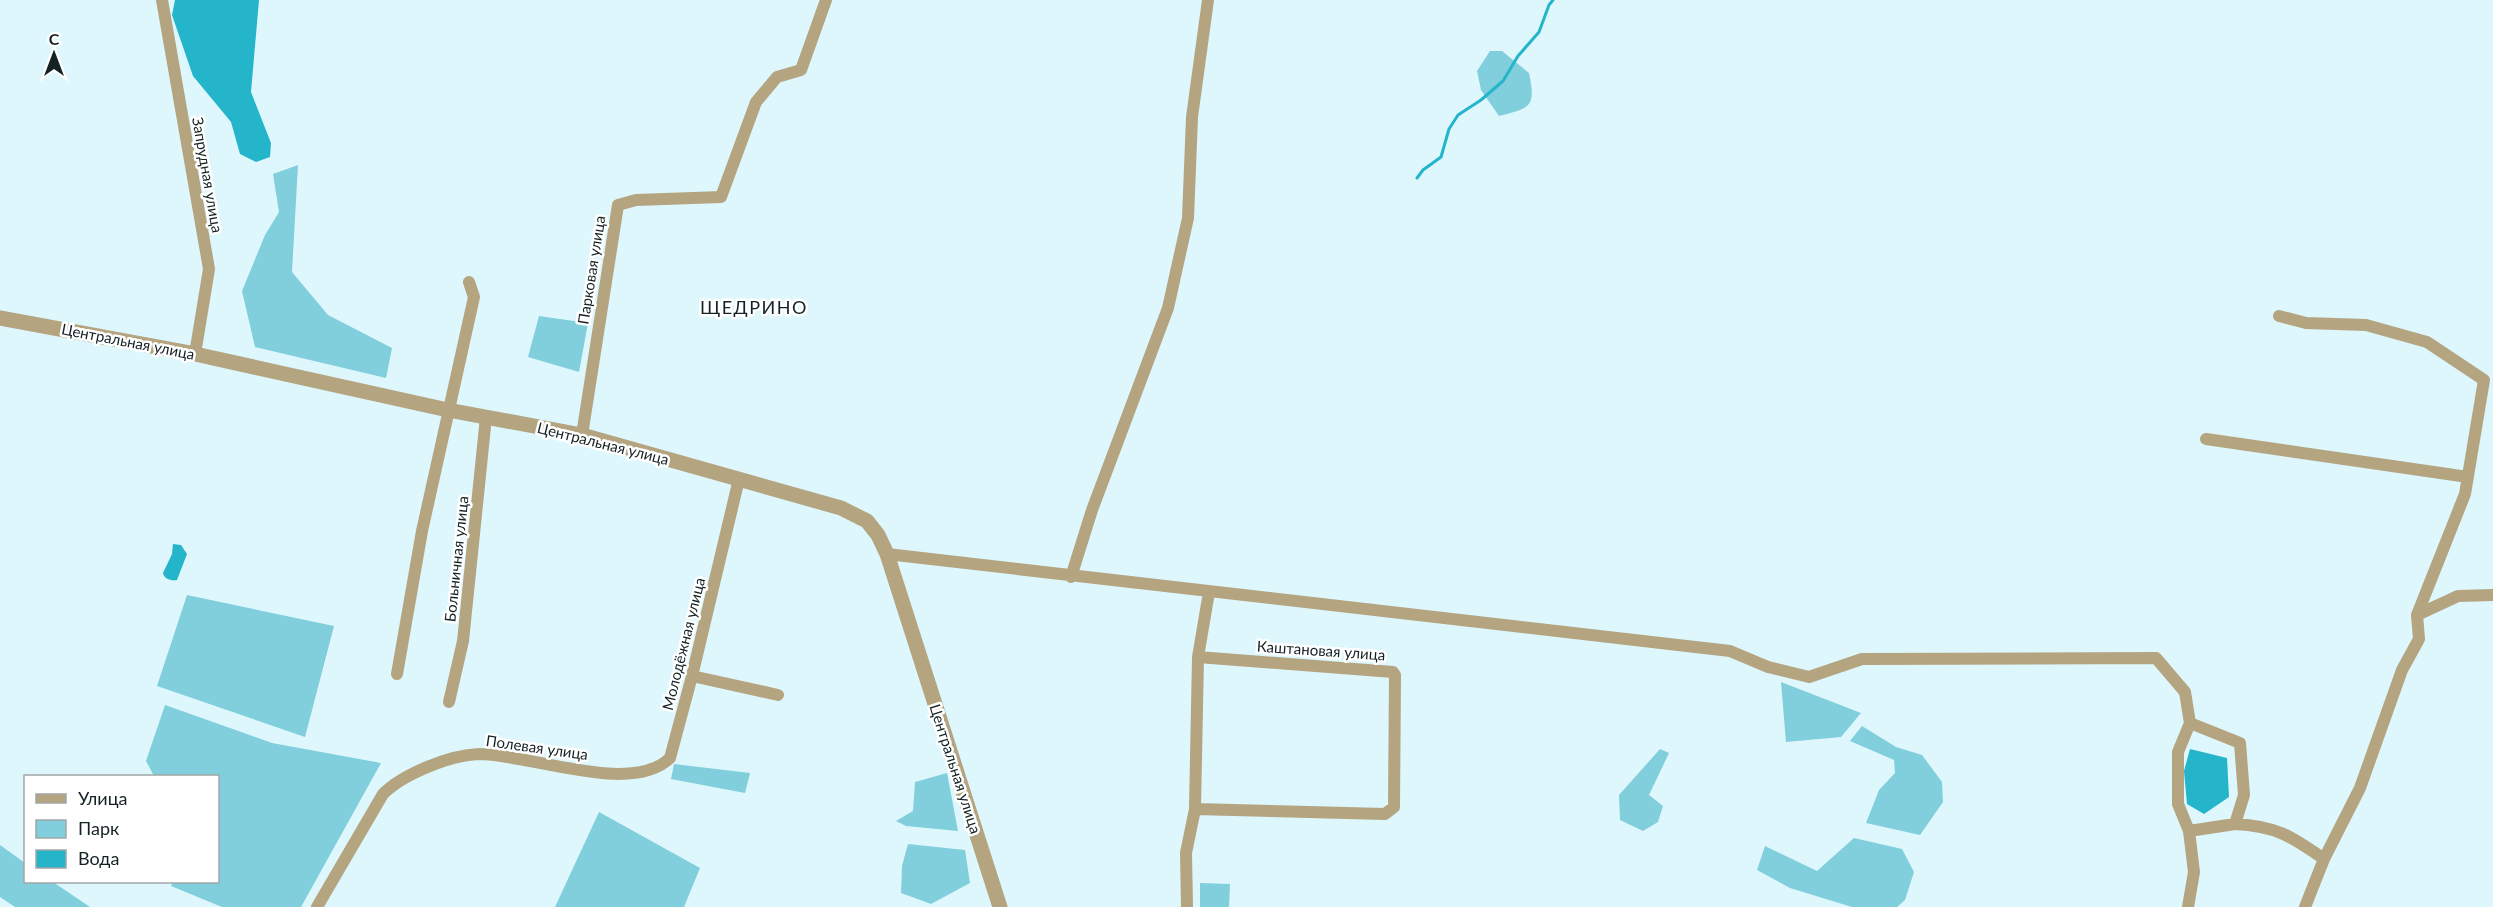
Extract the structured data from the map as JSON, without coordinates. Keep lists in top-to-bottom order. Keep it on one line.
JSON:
{"streets":{"street":["Запрудная улица","Парковая улица","Центральная улица","Больничная улица","Молодёжная улица","Каштановая улица","Полевая улица"]},"crossings":[["Запрудная улица","Центральная улица"],["Парковая улица","Центральная улица"],["Центральная улица","Больничная улица"],["Центральная улица","Молодёжная улица"],["Молодёжная улица","Полевая улица"]],"districts":["ЩЕДРИНО"],"legend":["Улица","Парк","Вода"],"north":"top"}
